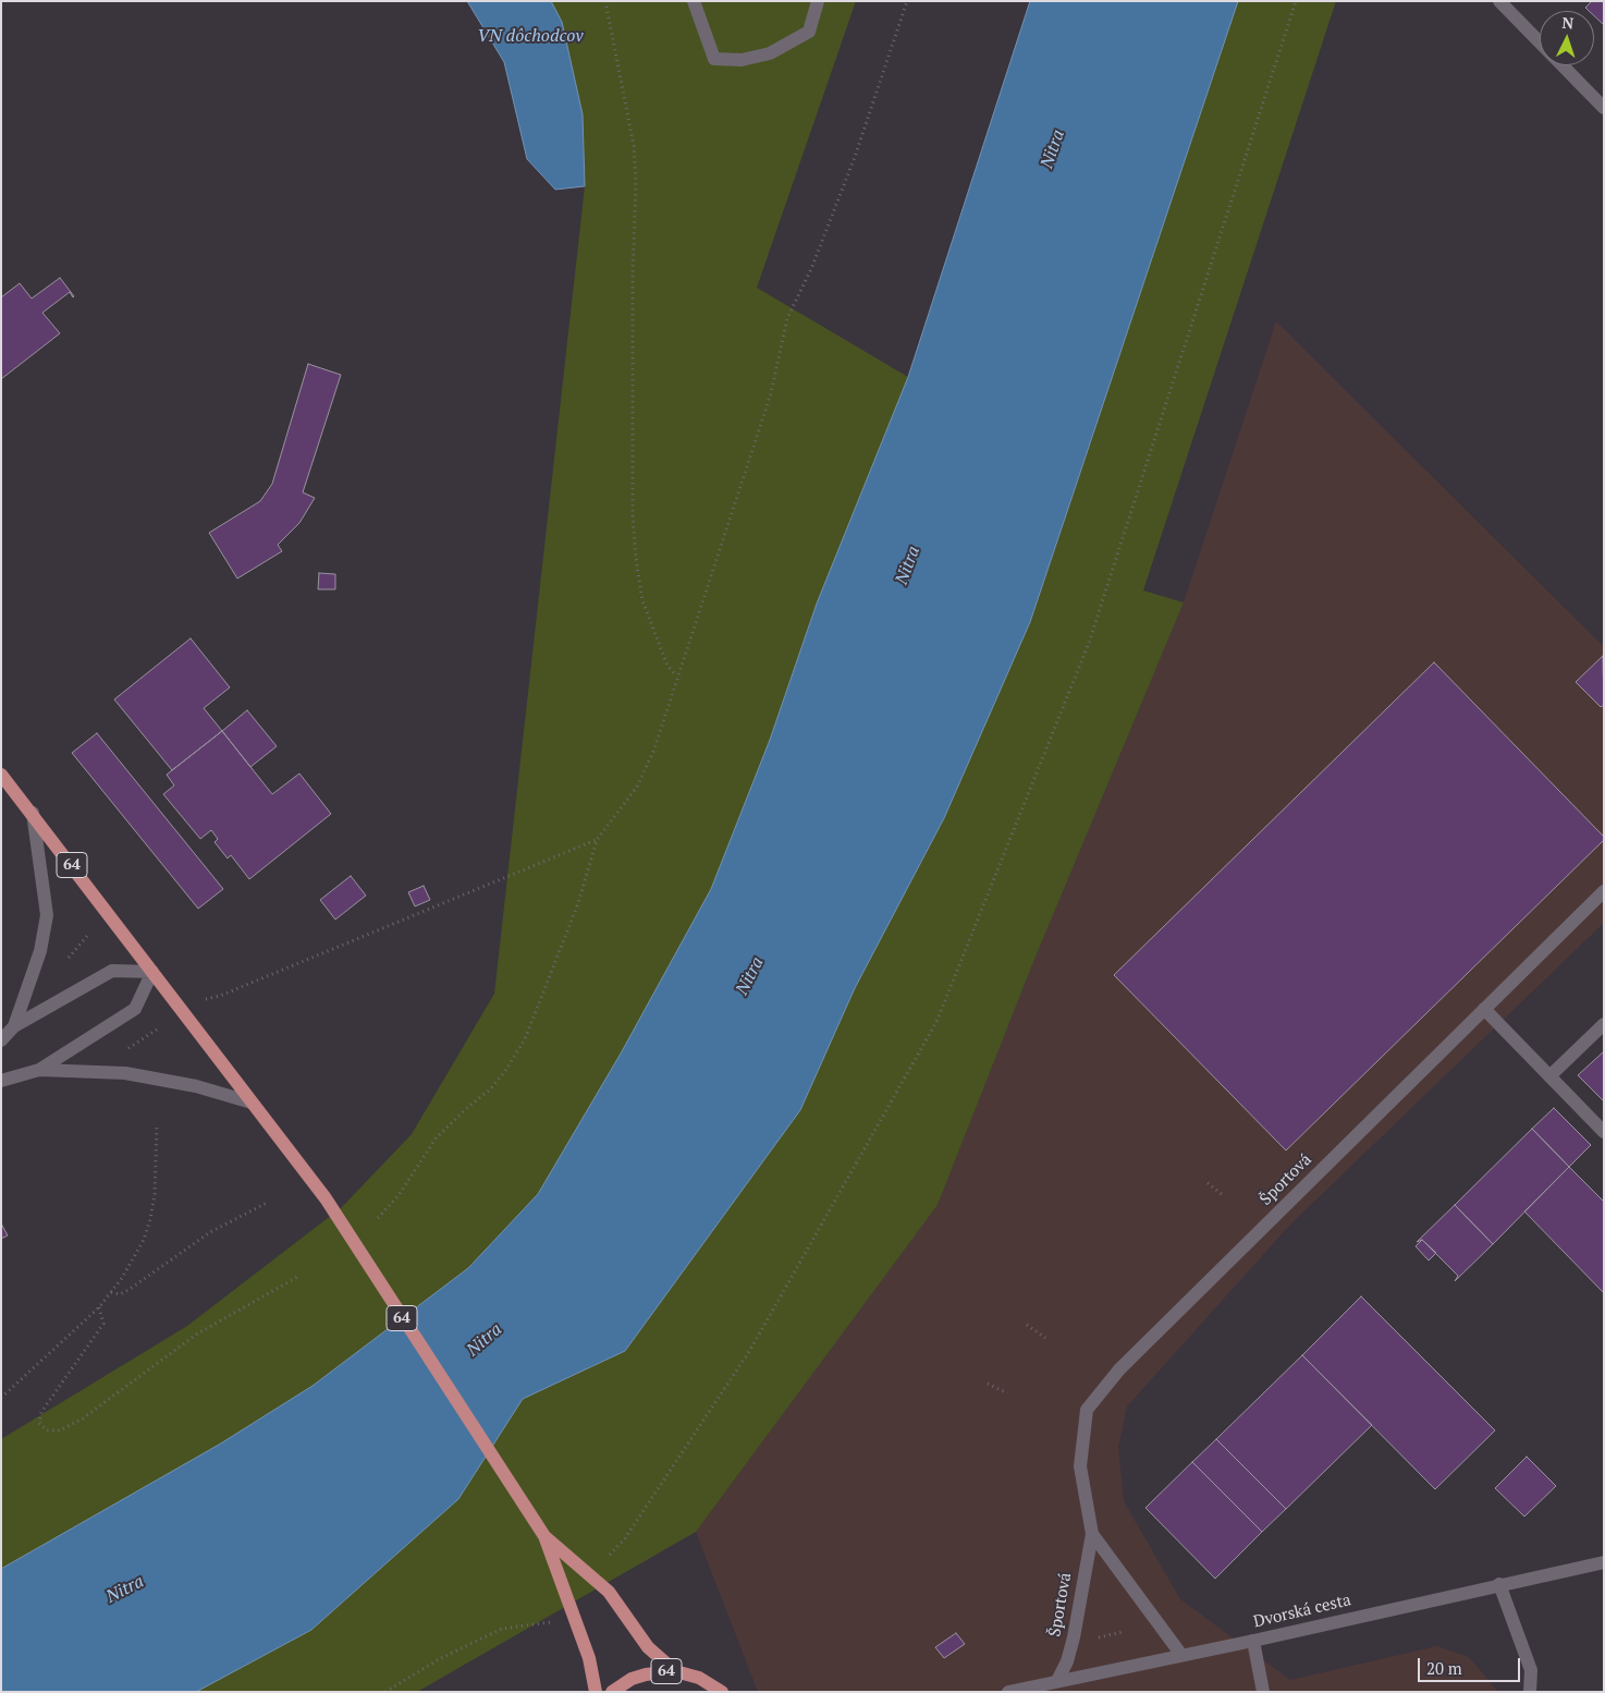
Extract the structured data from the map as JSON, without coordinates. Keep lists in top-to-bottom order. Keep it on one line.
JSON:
{"streets":{"main road":["64"],"street":["Športová","Dvorská cesta"]},"crossings":[["Športová","Dvorská cesta"]],"water":["VN dôchodcov","Nitra"],"scale_bar":"20 m","north":"top"}
